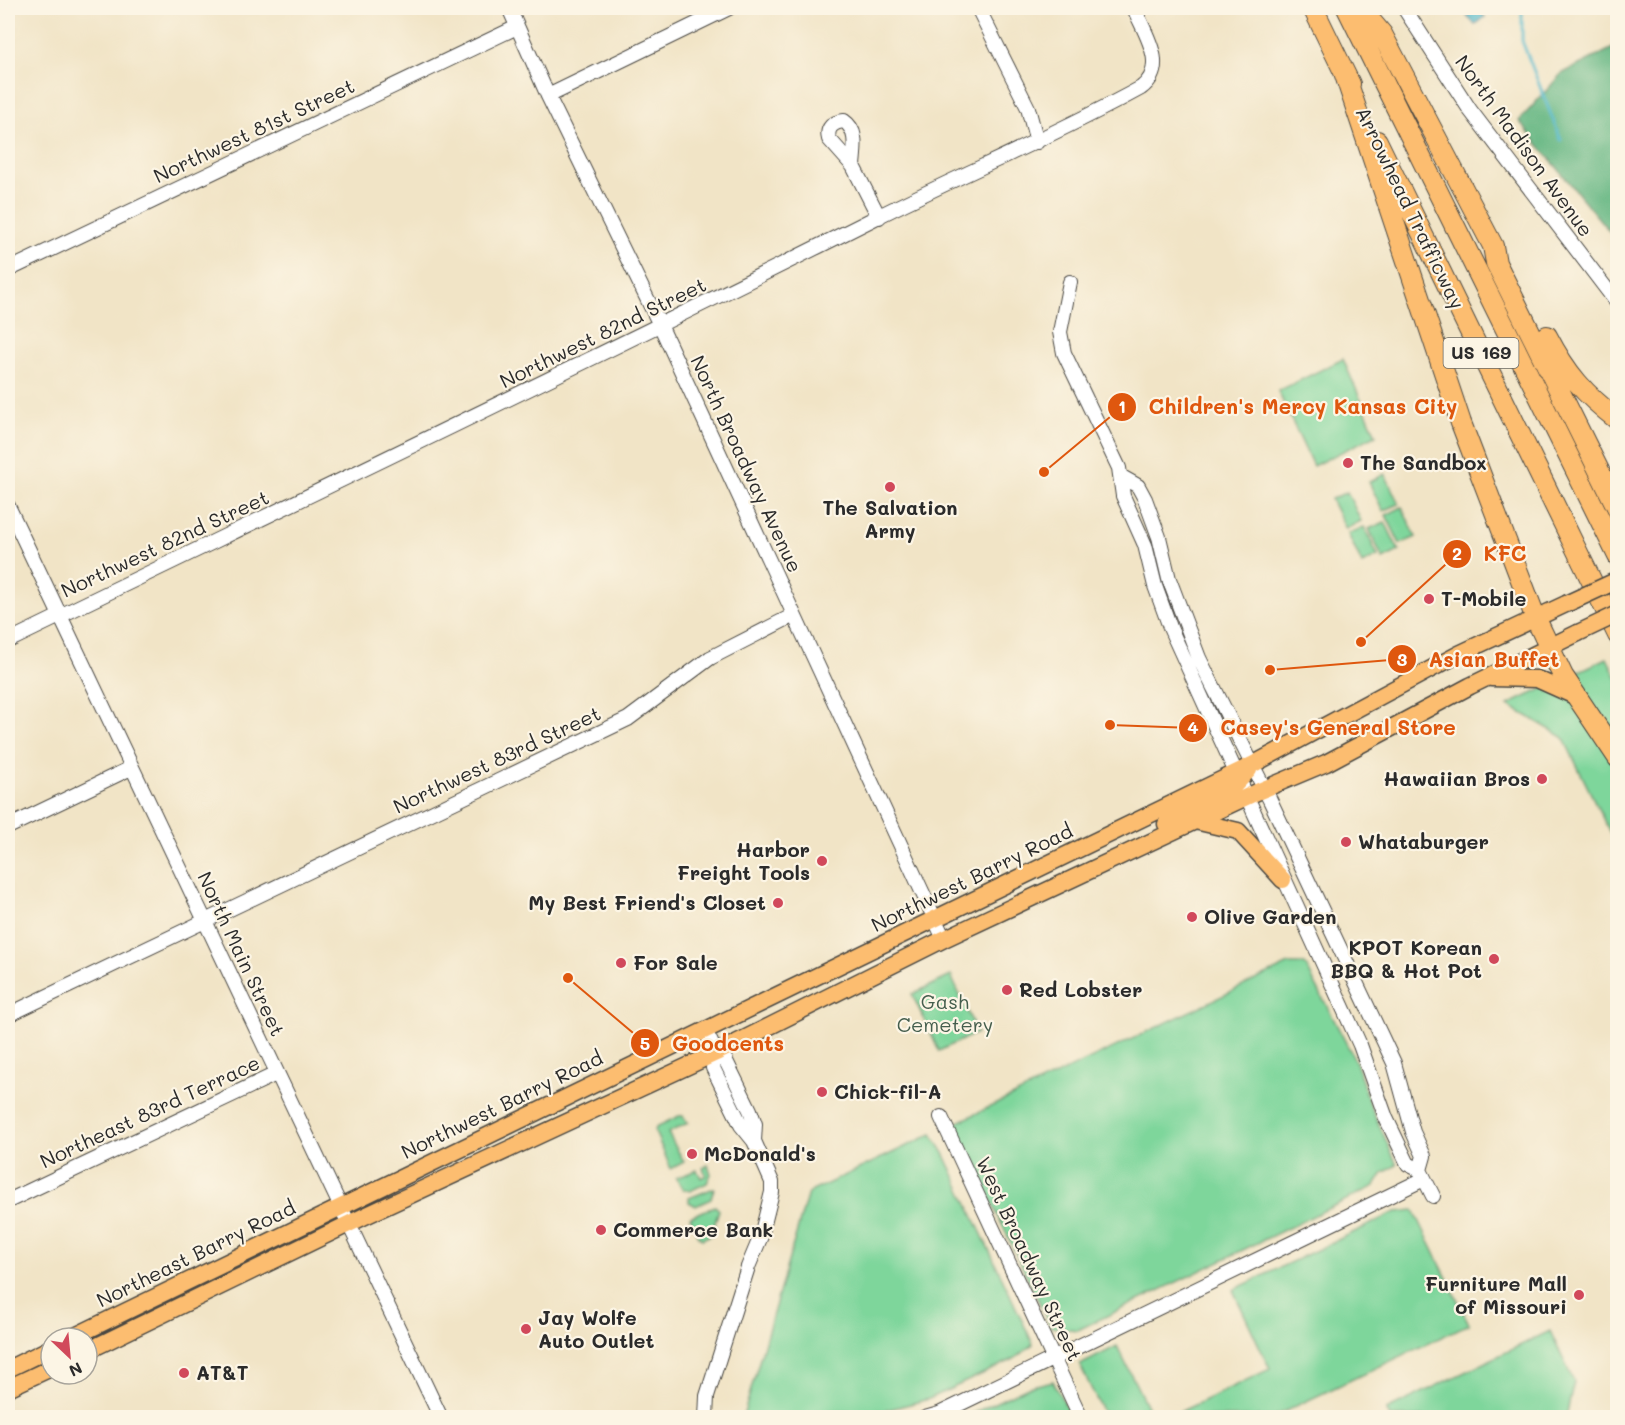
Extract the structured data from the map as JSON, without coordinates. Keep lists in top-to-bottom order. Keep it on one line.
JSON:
{"streets":{"highway":["Arrowhead Trafficway","US 169"],"main road":["Northwest Barry Road","Northeast Barry Road"],"street":["Northwest 81st Street","North Madison Avenue","Northwest 82nd Street","North Broadway Avenue","Northwest 83rd Street","North Main Street","Northeast 83rd Terrace","West Broadway Street"]},"crossings":[["Northwest 81st Street","North Broadway Avenue"],["Northwest 82nd Street","North Broadway Avenue"],["Northwest 82nd Street","North Main Street"],["North Broadway Avenue","Northwest 83rd Street"],["North Broadway Avenue","Northwest Barry Road"],["Northwest 83rd Street","North Main Street"],["Northwest Barry Road","North Main Street"],["Northwest Barry Road","Northeast Barry Road"],["North Main Street","Northeast 83rd Terrace"],["North Main Street","Northeast Barry Road"]],"parks":["Gash Cemetery"],"places":["The Sandbox","Children's Mercy Kansas City","The Salvation Army","T-Mobile","KFC","Asian Buffet","Casey's General Store","Hawaiian Bros","Whataburger","Harbor Freight Tools","My Best Friend's Closet","Olive Garden","KPOT Korean BBQ & Hot Pot","For Sale","Goodcents","Red Lobster","Chick-fil-A","McDonald's","Commerce Bank","Furniture Mall of Missouri","Jay Wolfe Auto Outlet","AT&T"],"north":"bottom right"}
